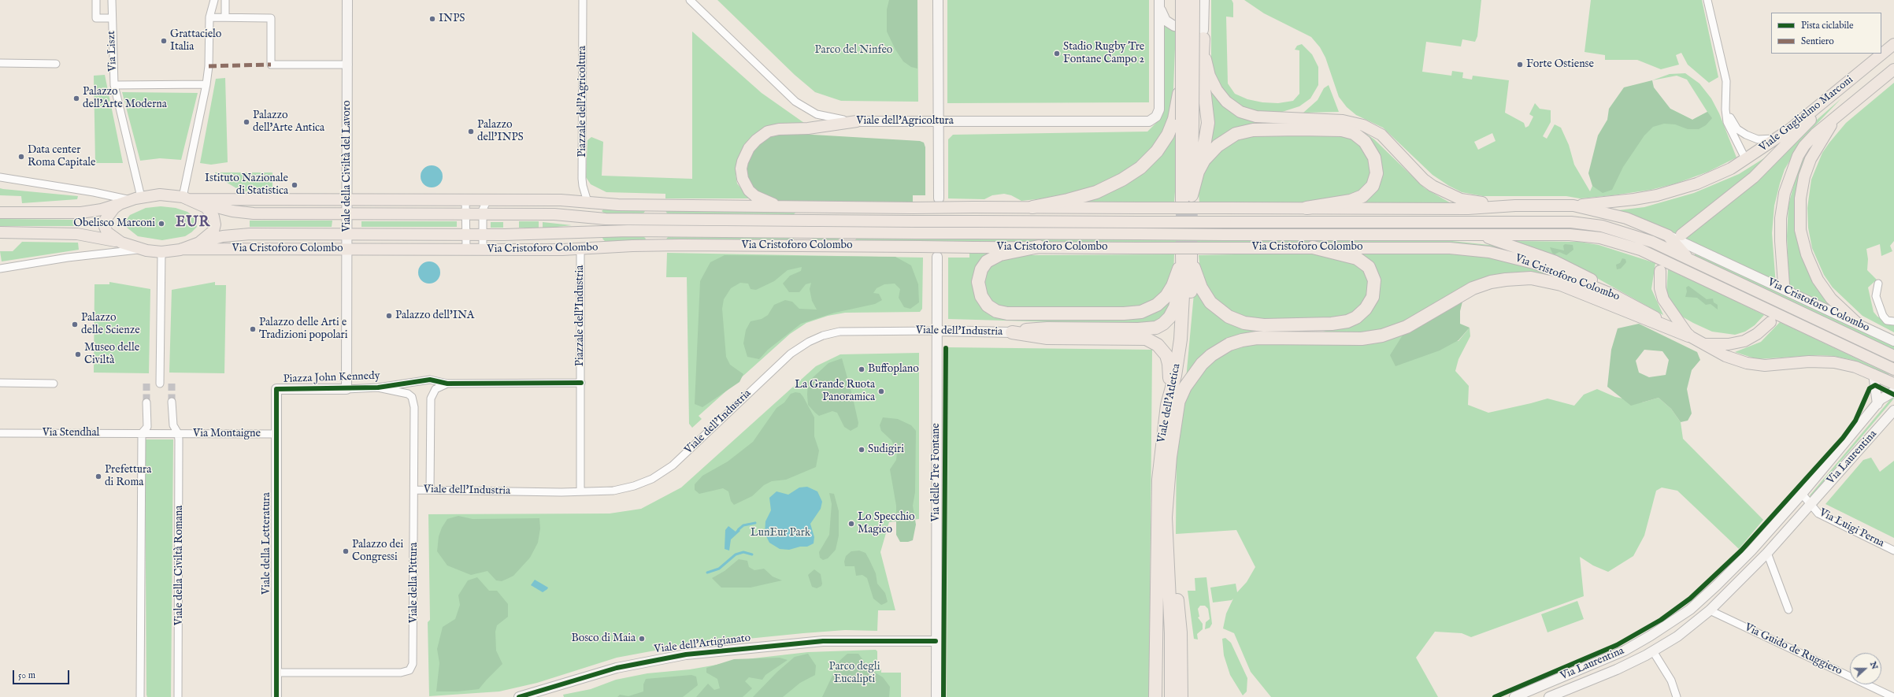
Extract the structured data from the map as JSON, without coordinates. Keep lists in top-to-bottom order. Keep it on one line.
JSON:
{"streets":{"highway":["Viale dell'Atletica"],"main road":["Viale Guglielmo Marconi","Viale dell'Agricoltura","Viale della Civiltà del Lavoro","Via Cristoforo Colombo","Viale dell'Industria","Piazza John Kennedy","Via Laurentina","Via delle Tre Fontane","Viale della Letteratura","Viale dell'Artigianato"],"street":["Via Liszt","Piazzale dell'Agricoltura","Piazzale dell'Industria","Via Stendhal","Via Montaigne","Via Luigi Perna","Viale della Civiltà Romana","Viale della Pittura","Via Guido de Ruggiero"]},"crossings":[["Piazzale dell'Agricoltura","Via Cristoforo Colombo"],["Viale Guglielmo Marconi","Via Cristoforo Colombo"],["Viale della Civiltà del Lavoro","Via Cristoforo Colombo"],["Viale della Civiltà del Lavoro","Piazza John Kennedy"],["Via Cristoforo Colombo","Piazzale dell'Industria"],["Piazzale dell'Industria","Viale dell'Industria"],["Piazzale dell'Industria","Piazza John Kennedy"],["Viale dell'Industria","Via delle Tre Fontane"],["Viale dell'Industria","Viale della Pittura"],["Piazza John Kennedy","Viale della Letteratura"],["Piazza John Kennedy","Viale della Pittura"],["Via Montaigne","Viale della Letteratura"],["Via Montaigne","Viale della Civiltà Romana"],["Via Laurentina","Via Luigi Perna"],["Via Laurentina","Via Guido de Ruggiero"],["Via delle Tre Fontane","Viale dell'Artigianato"],["Viale della Letteratura","Viale della Pittura"]],"districts":["EUR"],"parks":["Parco del Ninfeo","LunEur Park","Parco degli Eucalipti"],"places":["INPS","Grattacielo Italia","Stadio Rugby Tre Fontane Campo 2","Forte Ostiense","Palazzo dell'Arte Moderna","Palazzo dell'Arte Antica","Palazzo dell'INPS","Data center Roma Capitale","Istituto Nazionale di Statistica","Obelisco Marconi","Palazzo dell'INA","Palazzo delle Scienze","Palazzo delle Arti e Tradizioni popolari","Museo delle Civiltà","Buffoplano","La Grande Ruota Panoramica","Sudigiri","Prefettura di Roma","Lo Specchio Magico","Palazzo dei Congressi","Bosco di Maia"],"legend":["Pista ciclabile","Sentiero"],"scale_bar":"50 m","north":"right"}
